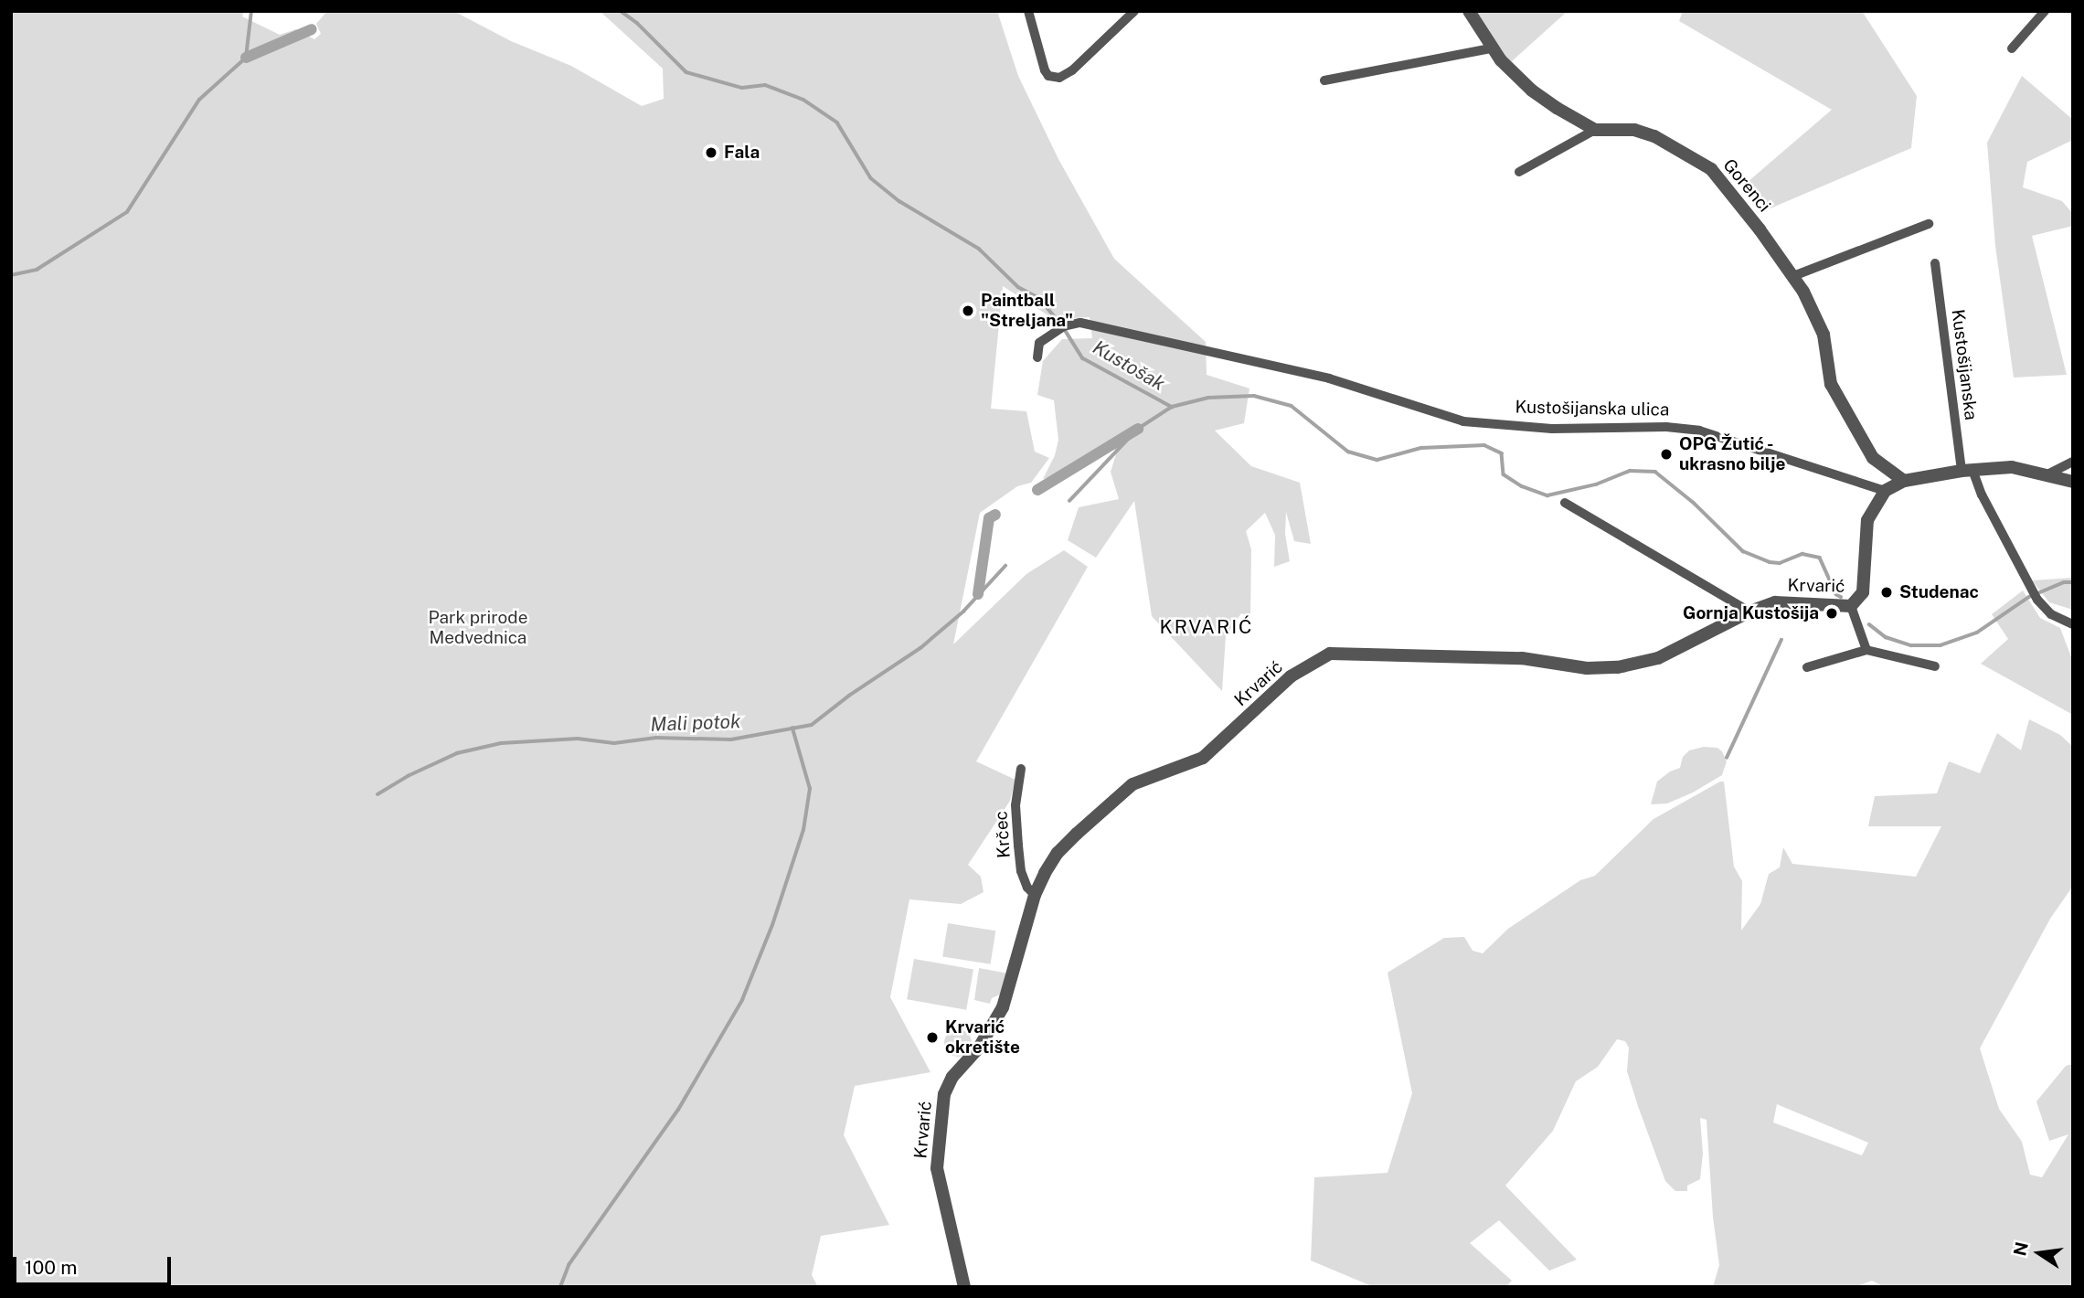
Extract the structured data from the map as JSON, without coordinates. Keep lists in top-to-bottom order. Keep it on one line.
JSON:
{"streets":{"street":["Gorenci","Kustošijanska","Kustošijanska ulica","Krvarić","Krčec"]},"crossings":[["Kustošijanska ulica","Krvarić"],["Krvarić","Krčec"]],"districts":["KRVARIĆ"],"water":["Kustošak","Mali potok"],"parks":["Park prirode Medvednica"],"places":["Fala","Paintball \"Streljana\"","OPG Žutić - ukrasno bilje","Studenac","Gornja Kustošija","Krvarić okretište"],"scale_bar":"100 m","north":"left"}
